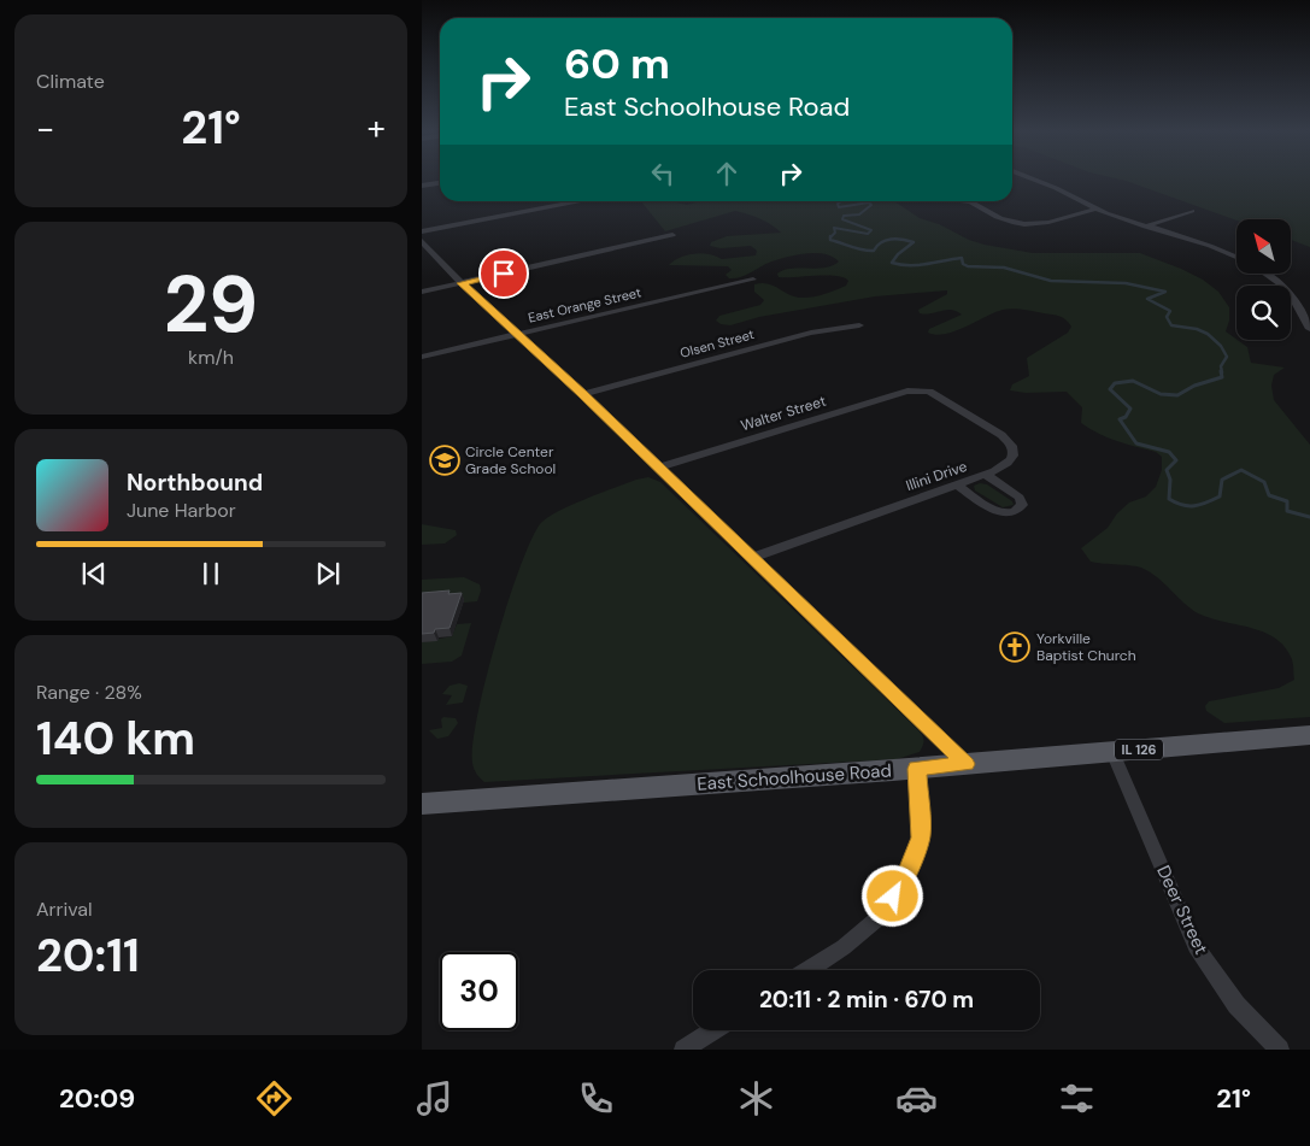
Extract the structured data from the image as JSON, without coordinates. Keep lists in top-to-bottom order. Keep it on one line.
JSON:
{"streets":{"main road":["IL 126","East Schoolhouse Road"],"street":["East Orange Street","Olsen Street","Walter Street","Illini Drive","Deer Street"]},"crossings":[["Walter Street","Illini Drive"],["East Schoolhouse Road","Deer Street"]],"places":{"school or university":["Circle Center Grade School"],"church":["Yorkville Baptist Church"]},"north":"top left","page":{"tile":["Climate",["29","km/h"],["Range · 28%","140 km"],["Arrival","20:11"]],"turn":["60 m","East Schoolhouse Road"],"heat":["−","21°","+"],"song":["Northbound","June Harbor"],"limit":"30","trip":"20:11 · 2 min · 670 m","tabs":["20:09","21°"]}}
